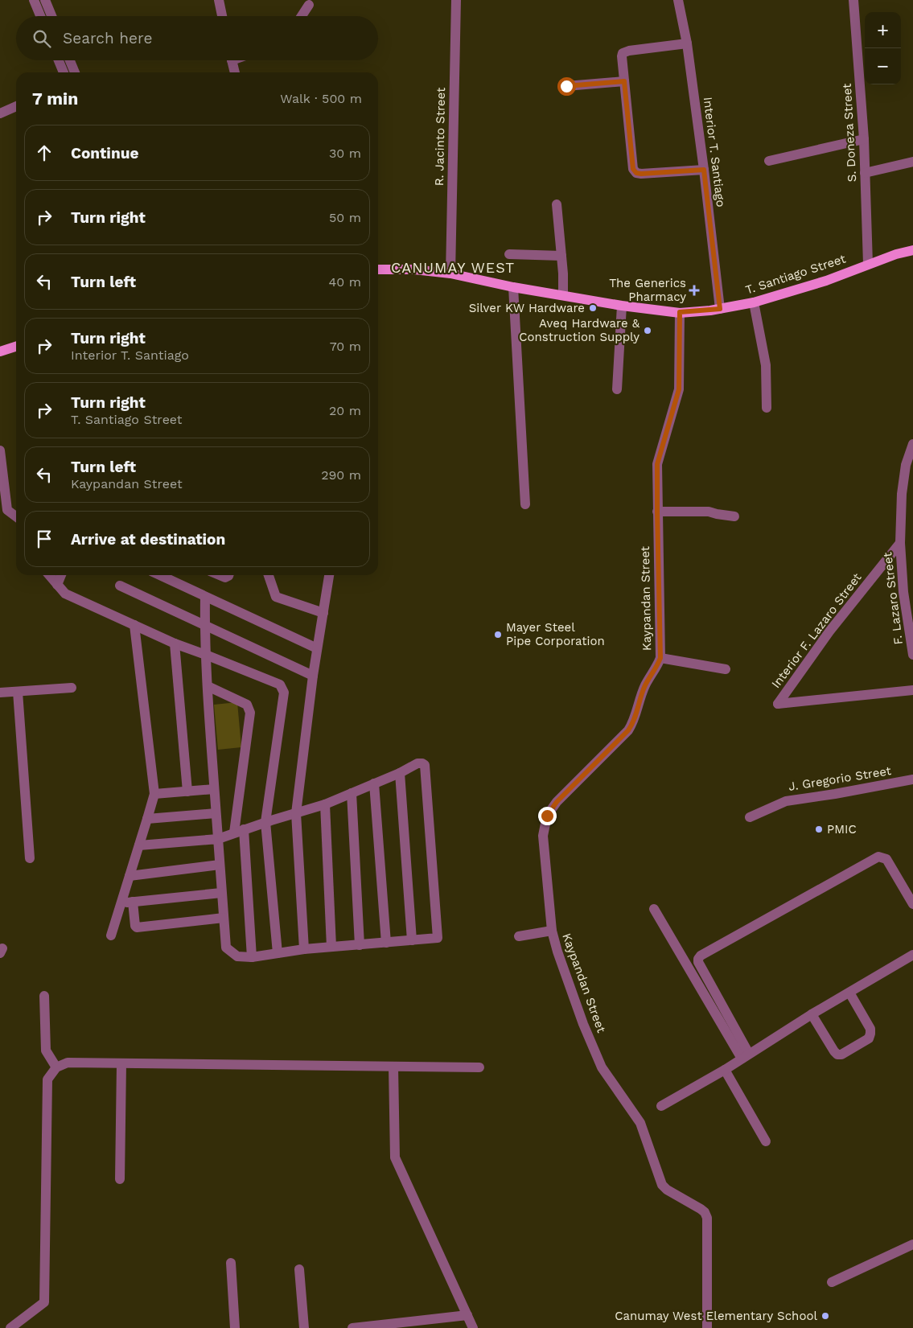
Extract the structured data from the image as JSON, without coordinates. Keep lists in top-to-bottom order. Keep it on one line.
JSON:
{"streets":{"main road":["T. Santiago Street"],"street":["S. Doneza Street","R. Jacinto Street","Interior T. Santiago","Kaypandan Street","F. Lazaro Street","Interior F. Lazaro Street","J. Gregorio Street"]},"crossings":[["S. Doneza Street","T. Santiago Street"],["R. Jacinto Street","T. Santiago Street"],["Interior T. Santiago","T. Santiago Street"],["T. Santiago Street","Kaypandan Street"],["F. Lazaro Street","Interior F. Lazaro Street"]],"districts":["CANUMAY WEST"],"places":{"health":["The Generics Pharmacy"],"other":["Silver KW Hardware","Aveq Hardware & Construction Supply","Mayer Steel Pipe Corporation","PMIC","Canumay West Elementary School"]},"page":{"map_buttons":["+","−"],"search":"Search here","heading":["7 min","Walk · 500 m"],"list":[["Continue","30 m"],["Turn right","50 m"],["Turn left","40 m"],["Turn right","Interior T. Santiago","70 m"],["Turn right","T. Santiago Street","20 m"],["Turn left","Kaypandan Street","290 m"],"Arrive at destination"]}}
